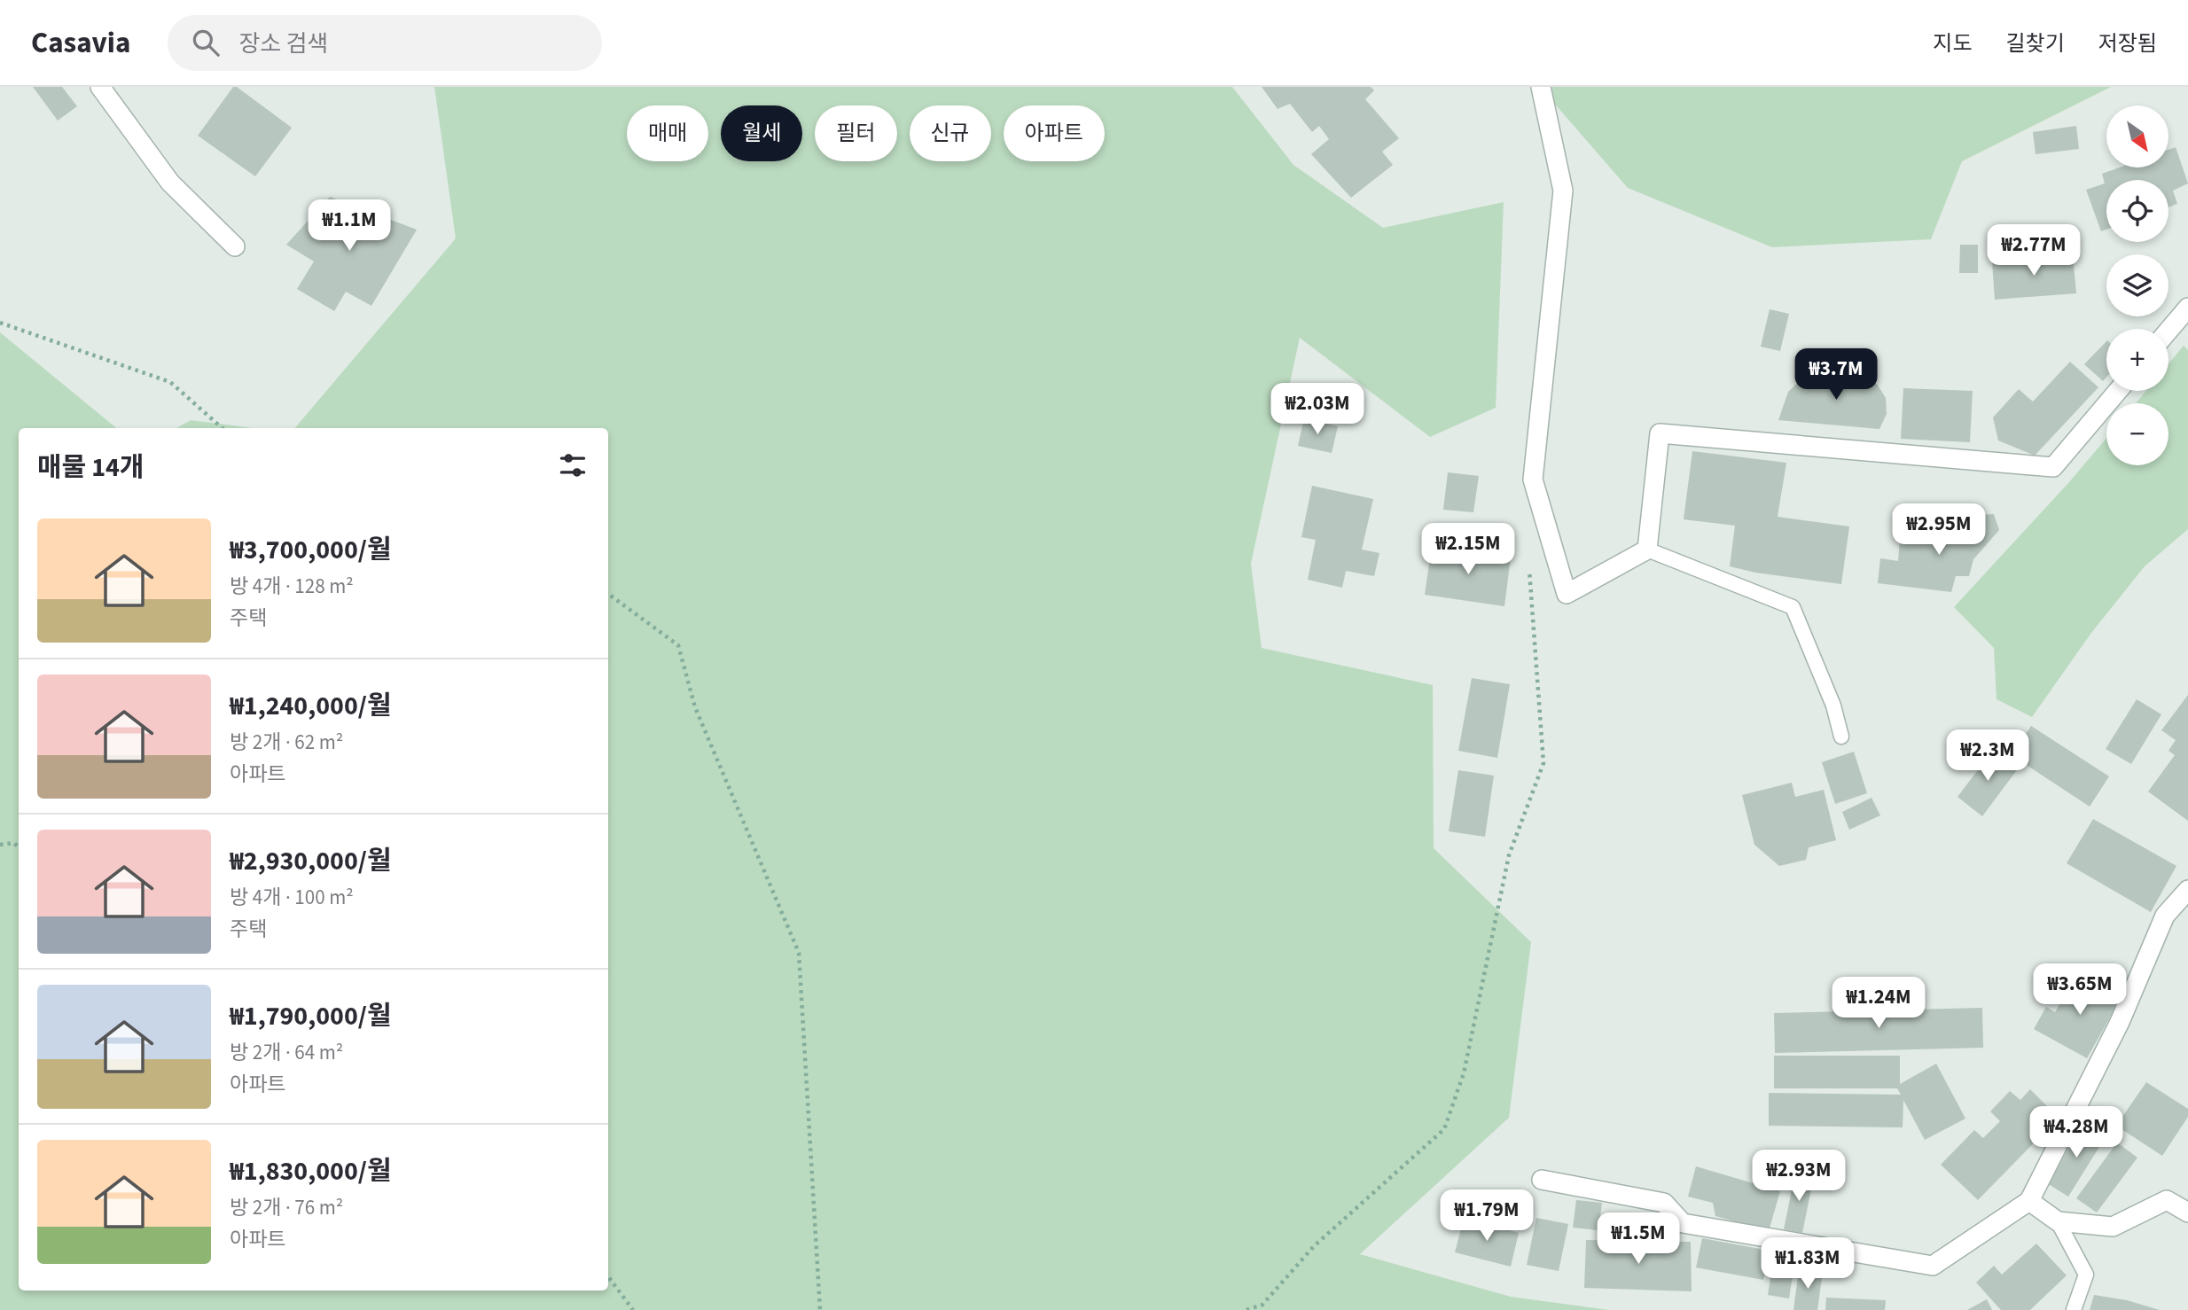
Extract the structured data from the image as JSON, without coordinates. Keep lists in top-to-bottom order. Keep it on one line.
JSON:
{"north":"bottom right","page":{"header":"Casavia","search":"장소 검색","nav":["지도","길찾기","저장됨"],"map_buttons":["+","−"],"chip":["매매","월세","필터","신규","아파트"],"price":["₩1.1M","₩2.77M","₩3.7M","₩2.03M","₩2.95M","₩2.15M","₩2.3M","₩3.65M","₩1.24M","₩4.28M","₩2.93M","₩1.79M","₩1.5M","₩1.83M"],"heading":"매물 14개","list":[{"name":"₩3,700,000/월","note":"방 4개 · 128 m² · 주택"},{"name":"₩1,240,000/월","note":"방 2개 · 62 m² · 아파트"},{"name":"₩2,930,000/월","note":"방 4개 · 100 m² · 주택"},{"name":"₩1,790,000/월","note":"방 2개 · 64 m² · 아파트"},{"name":"₩1,830,000/월","note":"방 2개 · 76 m² · 아파트"}]}}
